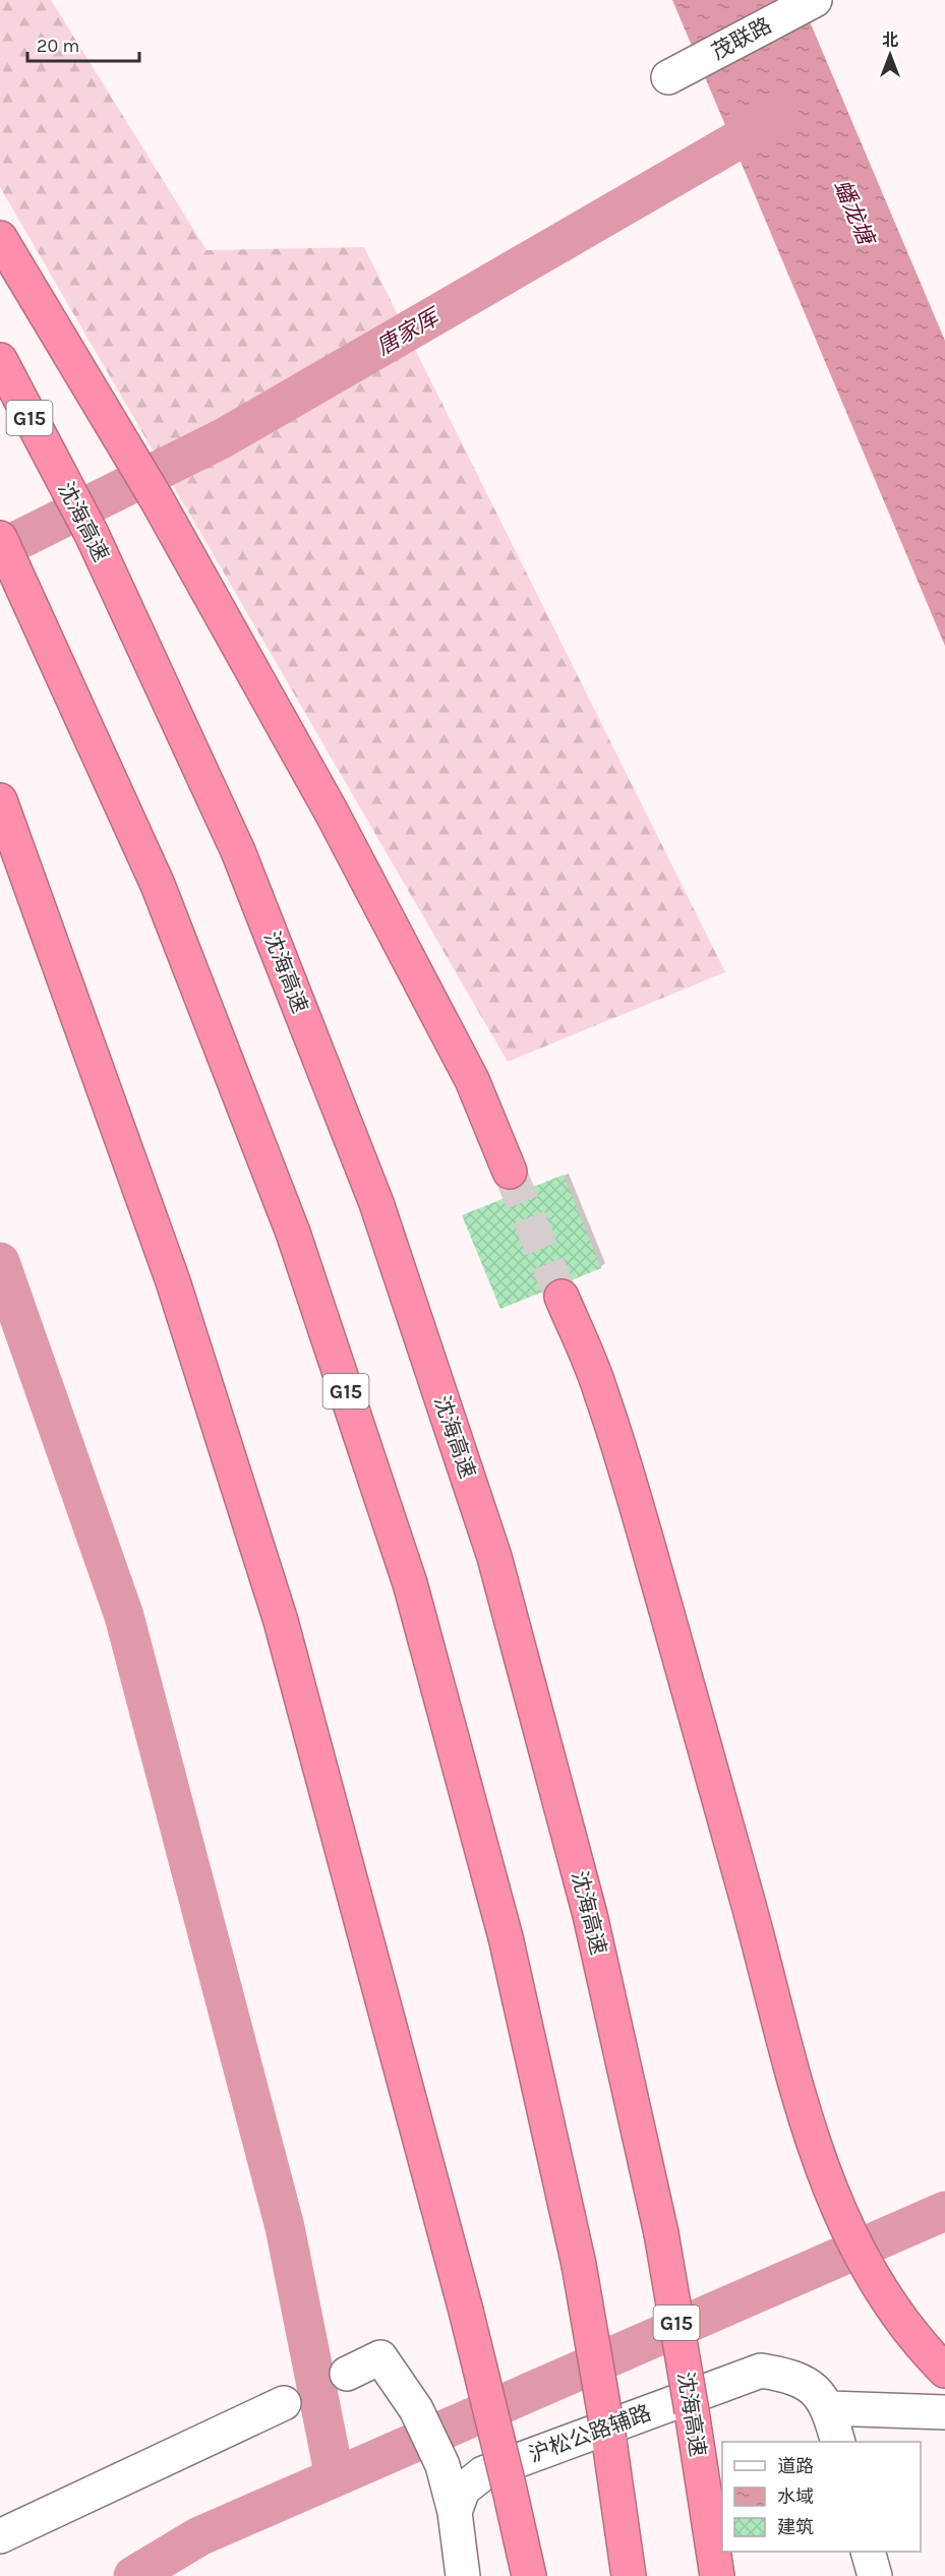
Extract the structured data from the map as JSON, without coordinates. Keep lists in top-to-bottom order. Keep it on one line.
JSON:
{"streets":{"highway":["G15","沈海高速"],"street":["茂联路","沪松公路辅路"]},"water":["蟠龙塘","唐家厍"],"legend":["道路","水域","建筑"],"scale_bar":"20 m","north":"top"}
